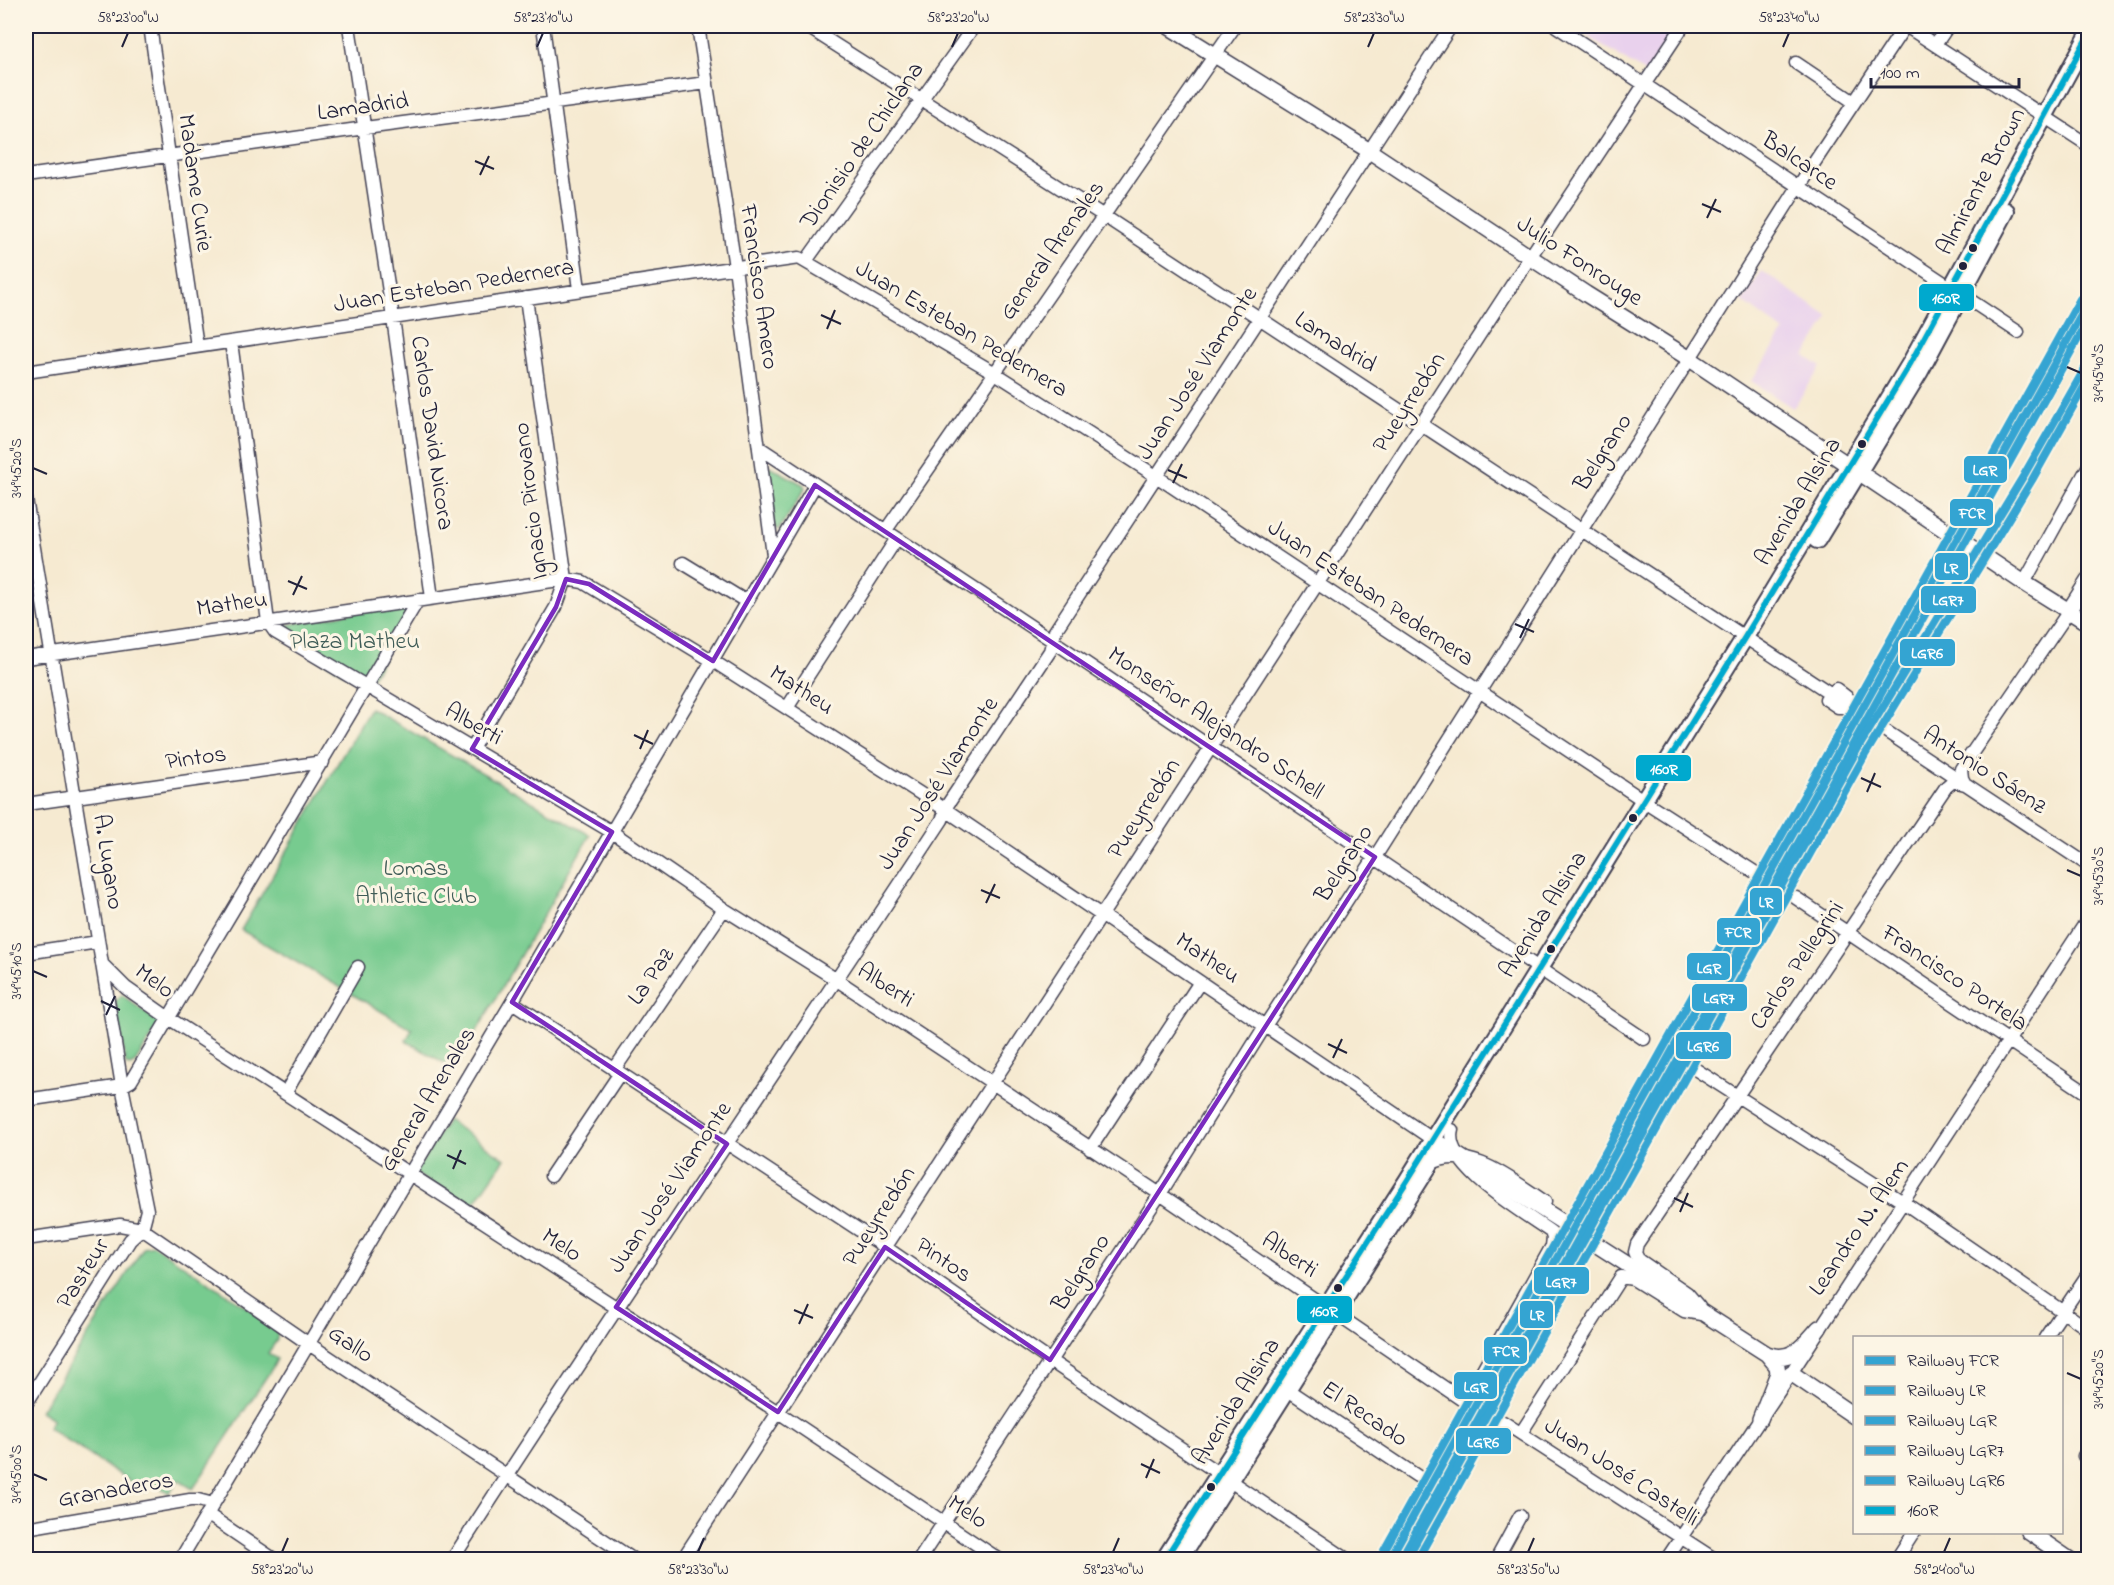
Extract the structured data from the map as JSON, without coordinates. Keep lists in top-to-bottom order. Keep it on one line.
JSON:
{"streets":{"main road":["Almirante Brown","Avenida Alsina"],"street":["Lamadrid","Dionisio de Chiclana","Balcarce","Madame Curie","General Arenales","Julio Fonrouge","Juan Esteban Pedernera","Francisco Amero","Juan José Viamonte","Pueyrredón","Carlos David Nicora","Belgrano","Ignacio Pirovano","Matheu","Monseñor Alejandro Schell","Alberti","Pintos","Antonio Sáenz","A. Lugano","Carlos Pellegrini","La Paz","Francisco Portela","Melo","Leandro N. Alem","Pasteur","Gallo","El Recado","Juan José Castelli","Granaderos"]},"crossings":[["Lamadrid","Dionisio de Chiclana"],["Lamadrid","Madame Curie"],["Lamadrid","General Arenales"],["Lamadrid","Francisco Amero"],["Lamadrid","Juan José Viamonte"],["Lamadrid","Pueyrredón"],["Lamadrid","Carlos David Nicora"],["Lamadrid","Belgrano"],["Lamadrid","Avenida Alsina"],["Dionisio de Chiclana","Juan Esteban Pedernera"],["Balcarce","Almirante Brown"],["Balcarce","Pueyrredón"],["Balcarce","Belgrano"],["Balcarce","Avenida Alsina"],["Almirante Brown","Avenida Alsina"],["Madame Curie","Juan Esteban Pedernera"],["General Arenales","Julio Fonrouge"],["General Arenales","Juan Esteban Pedernera"],["General Arenales","Matheu"],["General Arenales","Monseñor Alejandro Schell"],["General Arenales","Alberti"],["General Arenales","Pintos"],["General Arenales","Melo"],["General Arenales","Gallo"],["General Arenales","Granaderos"],["Julio Fonrouge","Juan José Viamonte"],["Julio Fonrouge","Pueyrredón"],["Julio Fonrouge","Belgrano"],["Julio Fonrouge","Avenida Alsina"],["Juan Esteban Pedernera","Francisco Amero"],["Juan Esteban Pedernera","Juan José Viamonte"],["Juan Esteban Pedernera","Pueyrredón"],["Juan Esteban Pedernera","Carlos David Nicora"],["Juan Esteban Pedernera","Belgrano"],["Juan Esteban Pedernera","Ignacio Pirovano"],["Juan Esteban Pedernera","Avenida Alsina"],["Francisco Amero","Monseñor Alejandro Schell"],["Juan José Viamonte","Matheu"],["Juan José Viamonte","Monseñor Alejandro Schell"],["Juan José Viamonte","Alberti"],["Juan José Viamonte","Pintos"],["Juan José Viamonte","Melo"],["Juan José Viamonte","Gallo"],["Pueyrredón","Matheu"],["Pueyrredón","Monseñor Alejandro Schell"],["Pueyrredón","Alberti"],["Pueyrredón","Pintos"],["Pueyrredón","Melo"],["Carlos David Nicora","Matheu"],["Belgrano","Matheu"],["Belgrano","Monseñor Alejandro Schell"],["Belgrano","Alberti"],["Belgrano","Pintos"],["Belgrano","Melo"],["Ignacio Pirovano","Matheu"],["Ignacio Pirovano","Alberti"],["Avenida Alsina","Matheu"],["Avenida Alsina","Monseñor Alejandro Schell"],["Avenida Alsina","Alberti"],["Avenida Alsina","Pintos"],["Avenida Alsina","El Recado"],["Matheu","Alberti"],["Matheu","A. Lugano"],["Alberti","La Paz"],["Pintos","A. Lugano"],["Pintos","La Paz"],["Antonio Sáenz","Carlos Pellegrini"],["A. Lugano","Melo"],["A. Lugano","Pasteur"],["A. Lugano","Gallo"],["Carlos Pellegrini","Francisco Portela"],["Francisco Portela","Leandro N. Alem"],["Leandro N. Alem","Juan José Castelli"],["Pasteur","Gallo"]],"parks":["Plaza Matheu","Lomas Athletic Club"],"lines":["transit line 160R","rail line LGR","rail line FCR","rail line LR","rail line LGR7","rail line LGR6"],"legend":["Railway FCR","Railway LR","Railway LGR","Railway LGR7","Railway LGR6","160R"],"scale_bar":"100 m","coordinates":["58°23'00\"W","58°23'10\"W","58°23'20\"W","58°23'30\"W","58°23'40\"W","34°45'40\"S","34°45'20\"S","34°45'30\"S","34°45'10\"S","34°45'00\"S","58°23'50\"W","58°24'00\"W"]}
